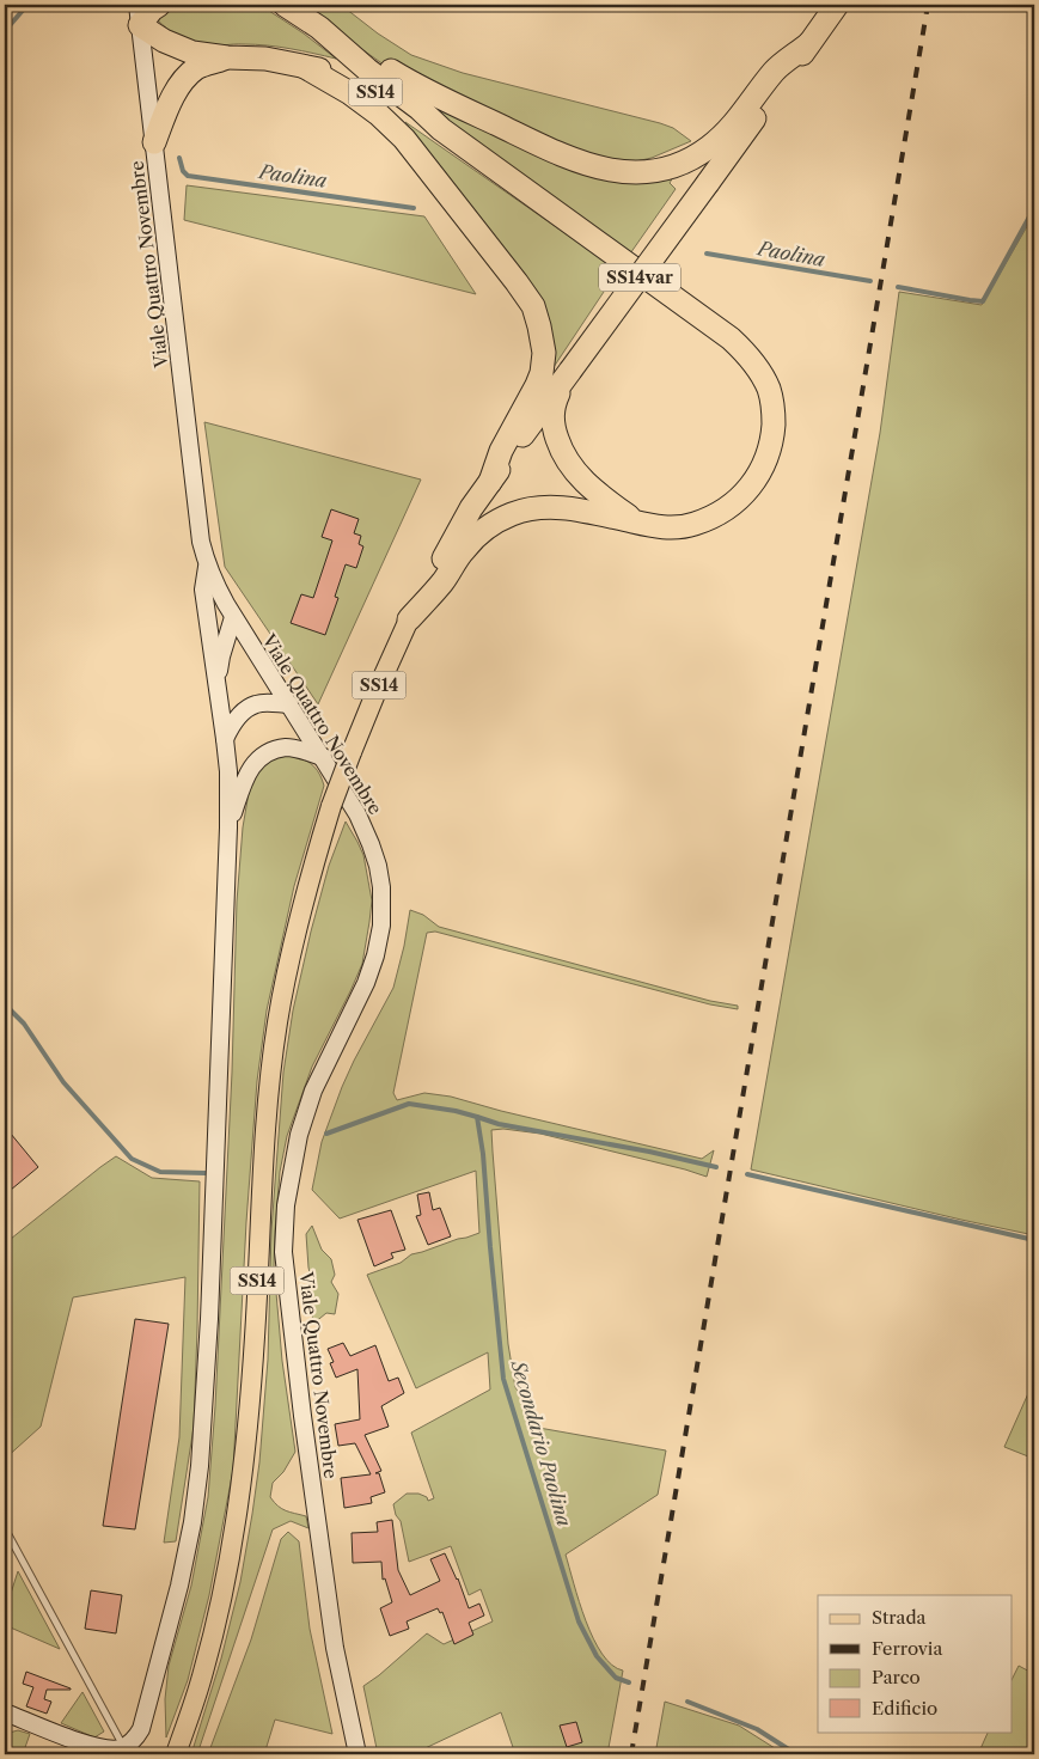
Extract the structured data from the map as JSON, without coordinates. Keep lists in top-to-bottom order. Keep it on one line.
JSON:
{"streets":{"highway":["SS14","SS14var"],"main road":["Viale Quattro Novembre"]},"crossings":[["SS14","SS14var"]],"water":["Paolina","Secondario Paolina"],"legend":["Strada","Ferrovia","Parco","Edificio"]}
